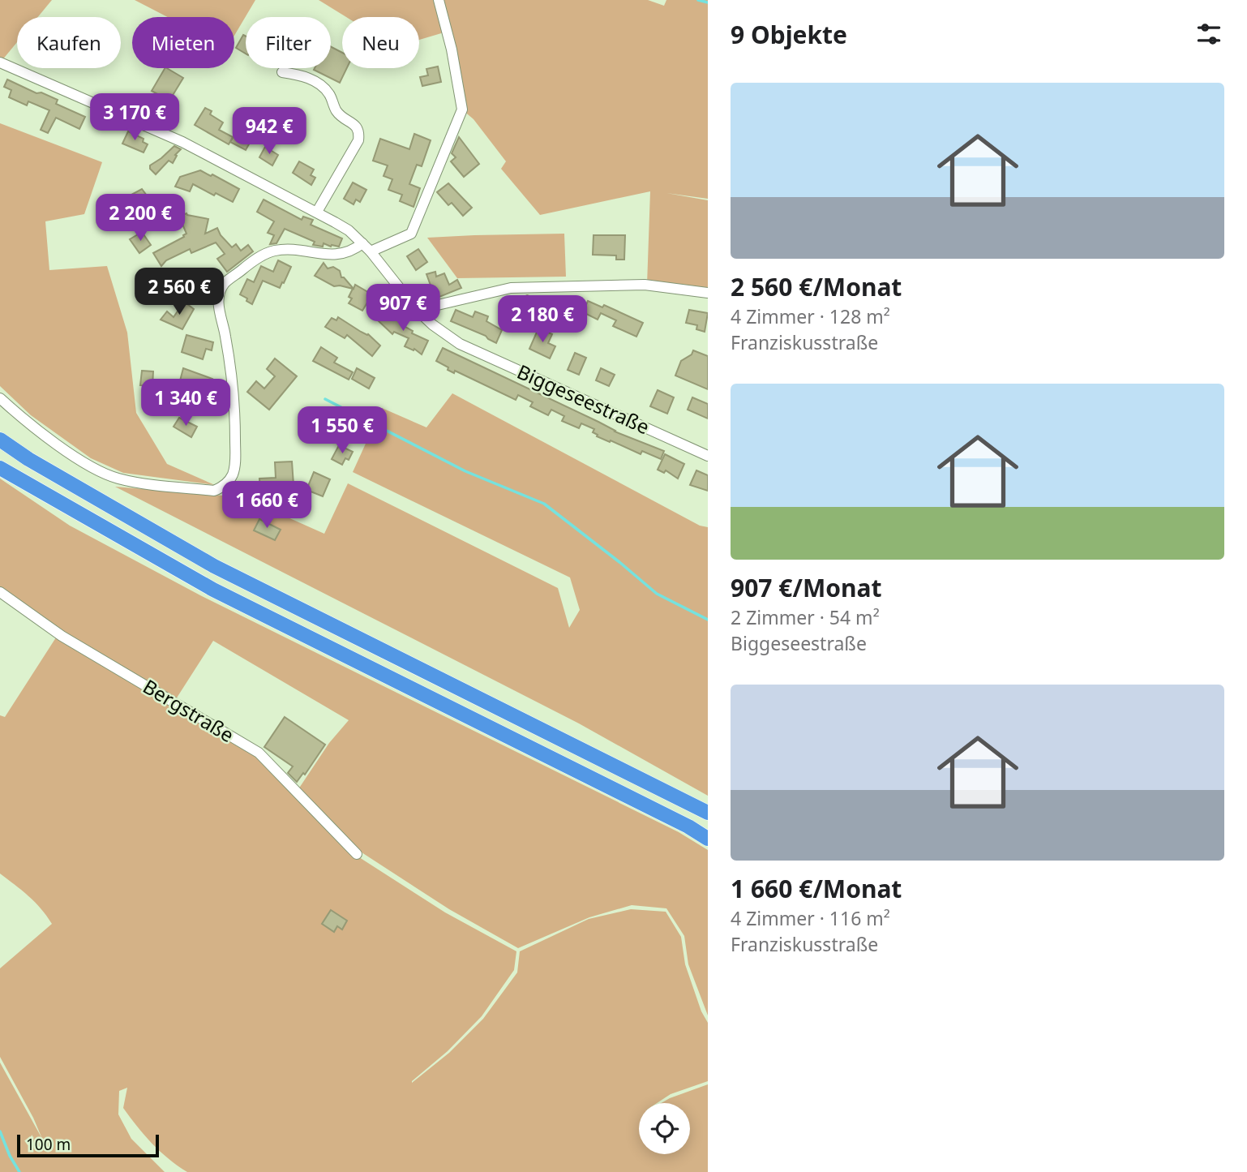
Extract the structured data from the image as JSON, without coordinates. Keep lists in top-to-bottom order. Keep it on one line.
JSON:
{"streets":{"street":["Biggeseestraße","Bergstraße"]},"scale_bar":"100 m","page":{"heading":"9 Objekte","chip":["Kaufen","Mieten","Filter","Neu"],"list":[{"name":"2 560 €/Monat","note":"4 Zimmer · 128 m² · Franziskusstraße"},{"name":"907 €/Monat","note":"2 Zimmer · 54 m² · Biggeseestraße"},{"name":"1 660 €/Monat","note":"4 Zimmer · 116 m² · Franziskusstraße"}],"price":["3 170 €","942 €","2 200 €","2 560 €","907 €","2 180 €","1 340 €","1 550 €","1 660 €"],"scale":"100 m"}}
